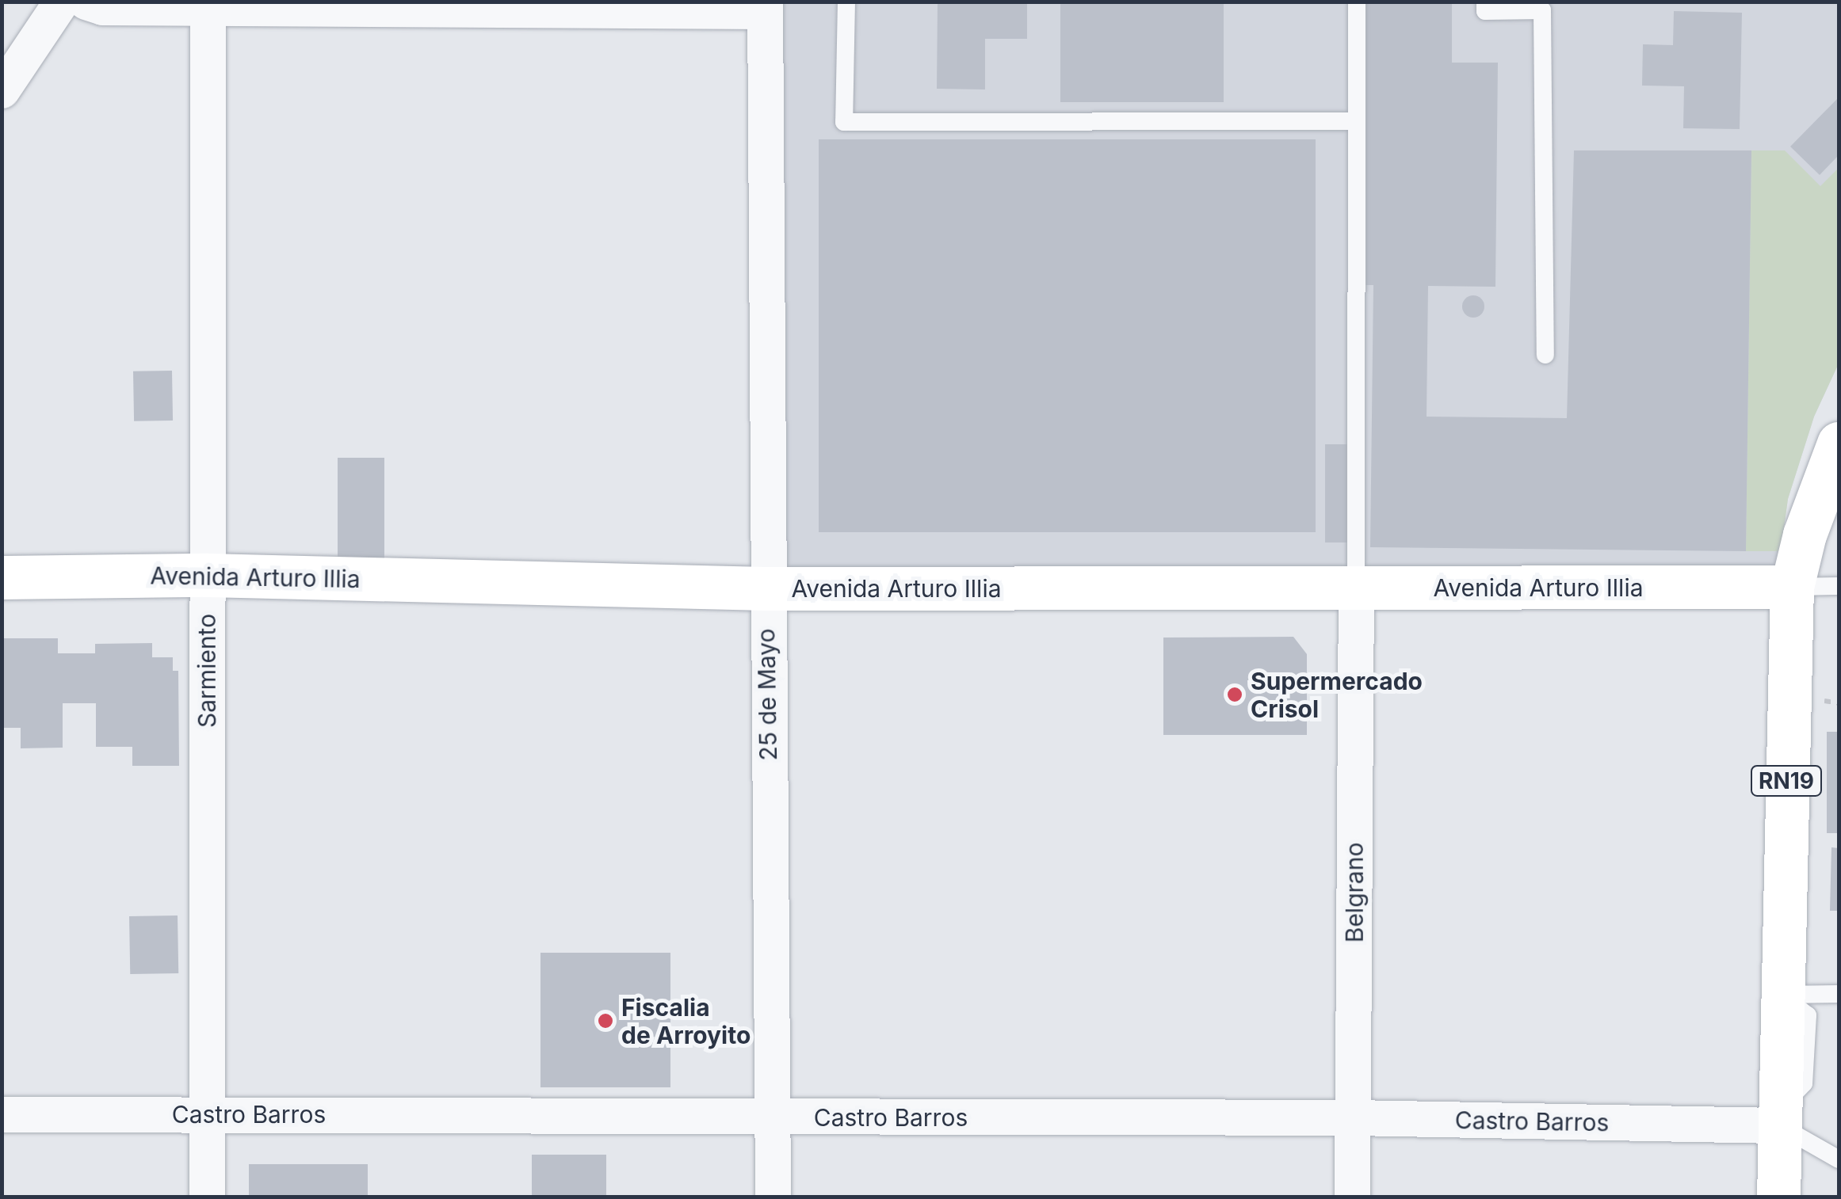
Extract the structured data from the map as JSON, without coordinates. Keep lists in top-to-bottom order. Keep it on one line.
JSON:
{"streets":{"main road":["Avenida Arturo Illia","RN19"],"street":["Sarmiento","25 de Mayo","Belgrano","Castro Barros"]},"crossings":[["Avenida Arturo Illia","Sarmiento"],["Avenida Arturo Illia","25 de Mayo"],["Avenida Arturo Illia","RN19"],["Avenida Arturo Illia","Belgrano"],["Sarmiento","Castro Barros"],["25 de Mayo","Castro Barros"],["RN19","Castro Barros"],["Belgrano","Castro Barros"]],"places":["Supermercado Crisol","Fiscalia de Arroyito"]}
